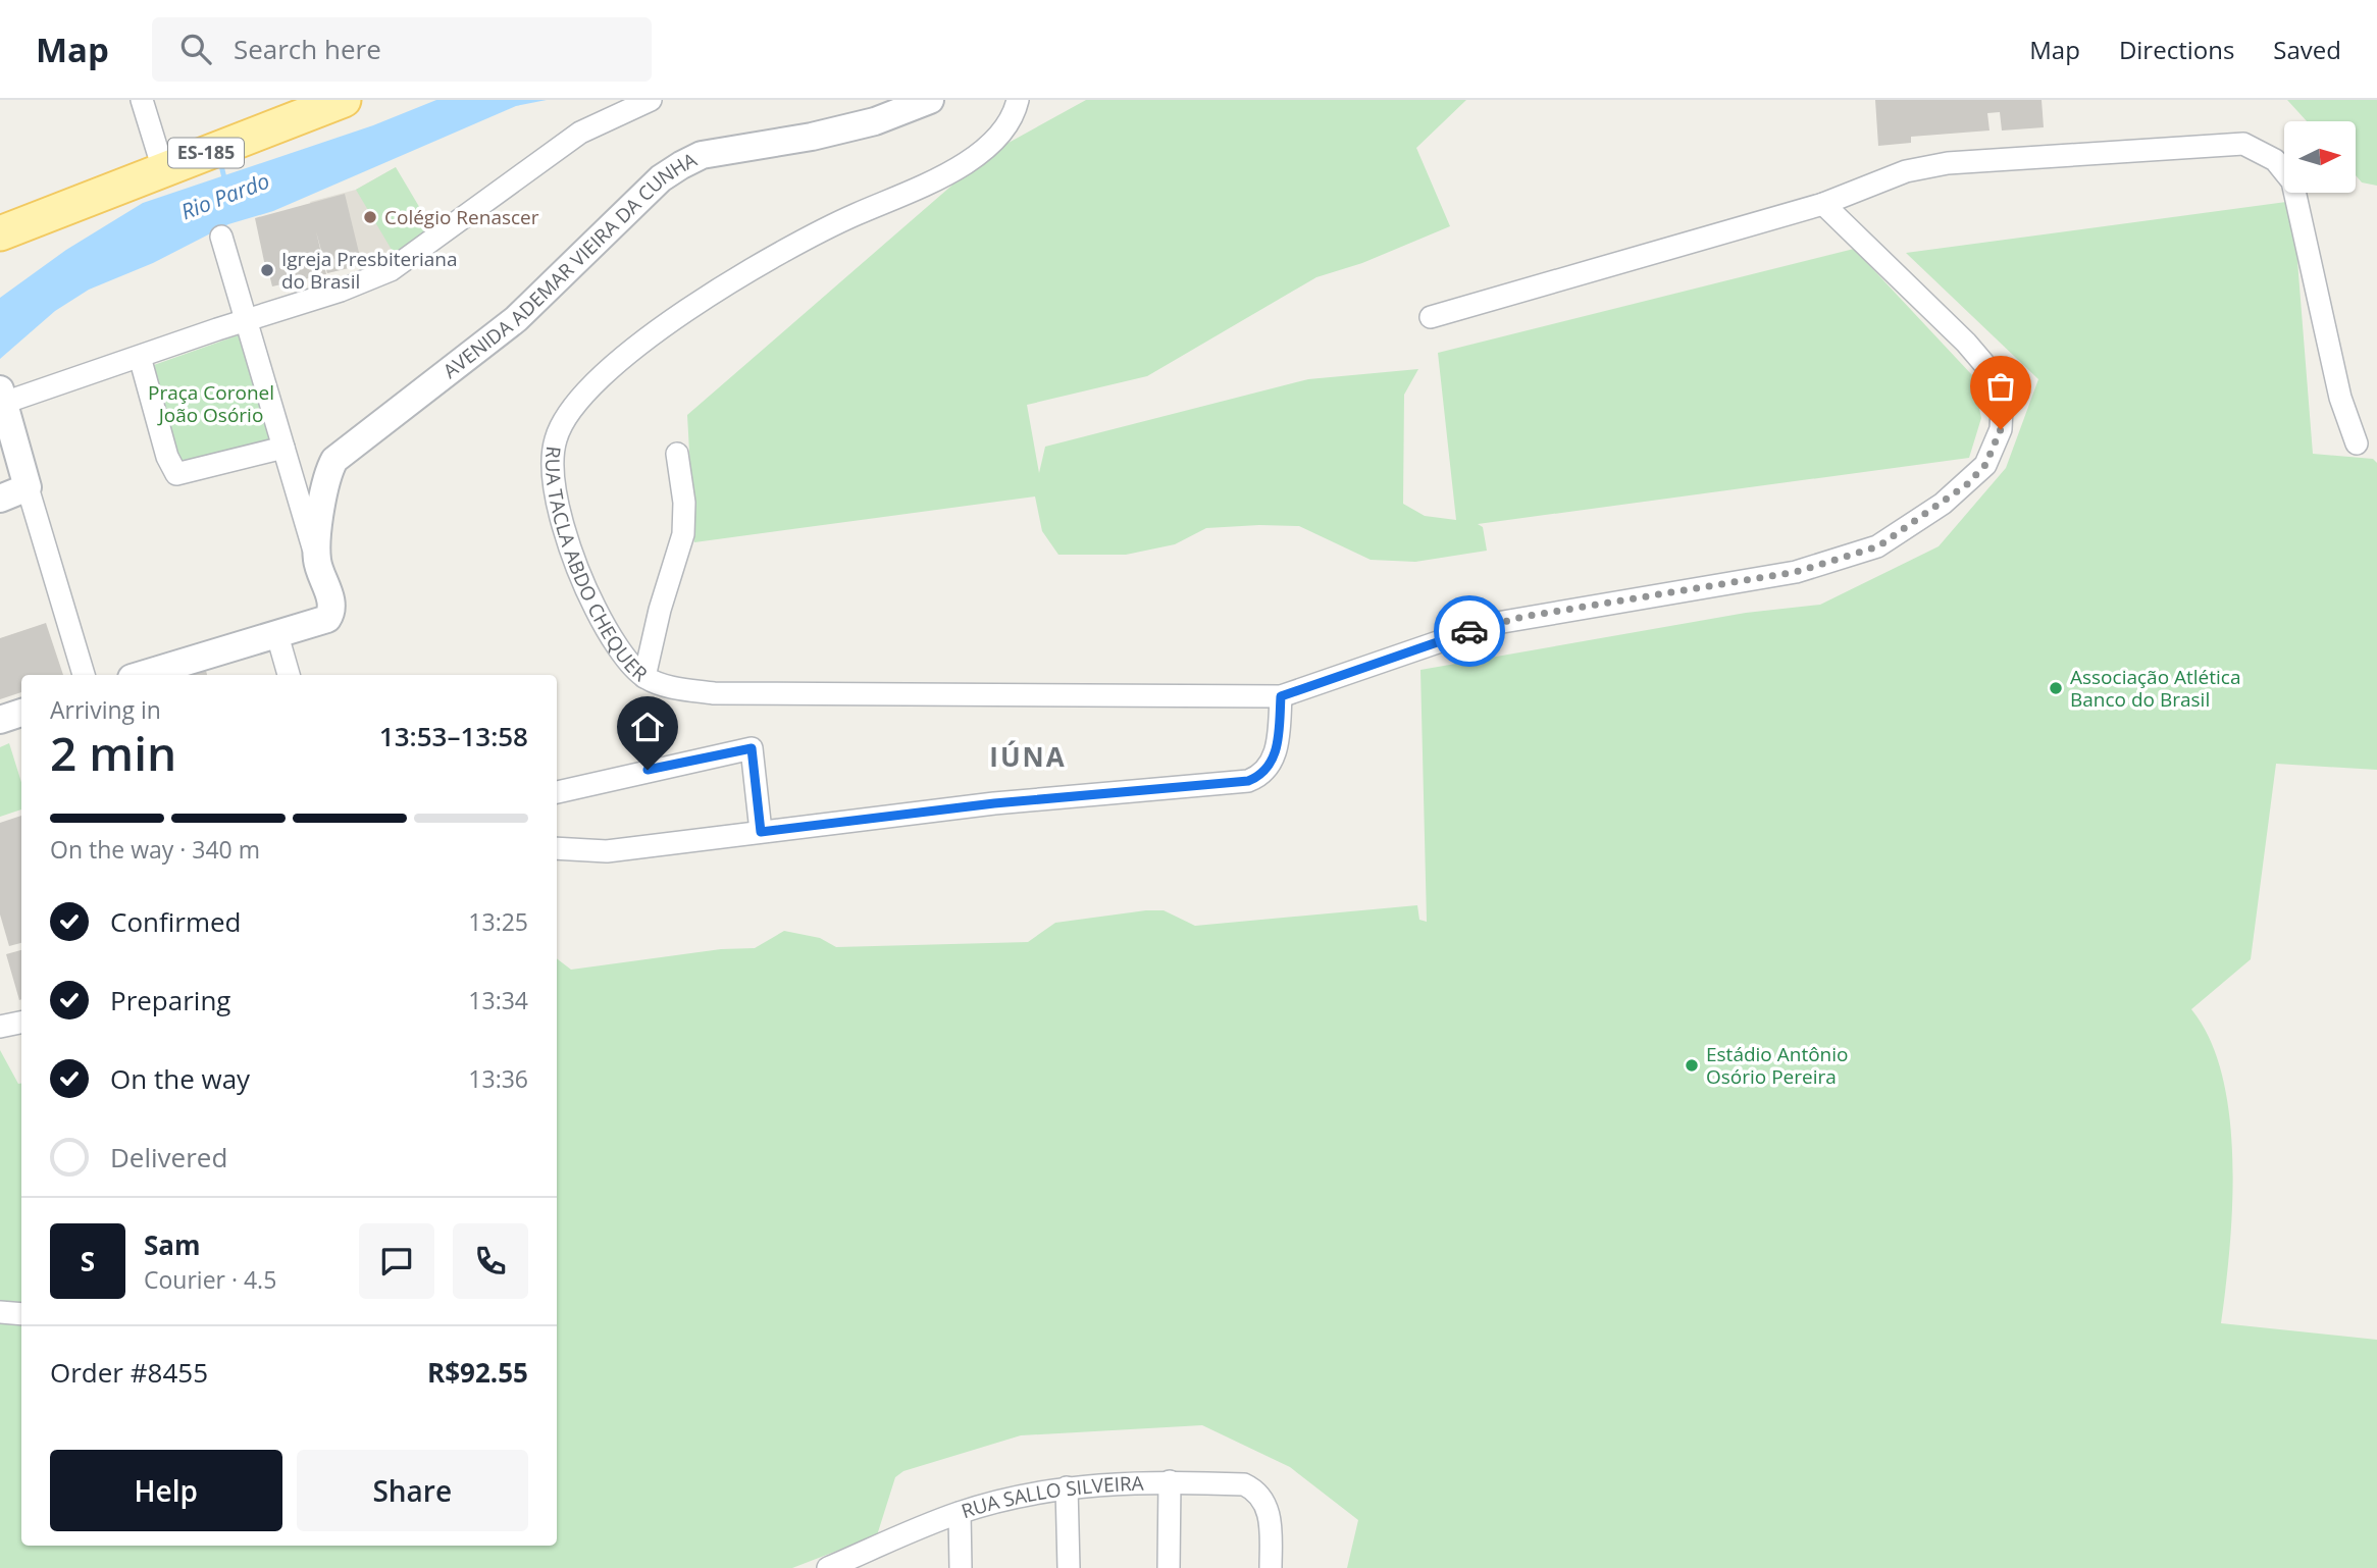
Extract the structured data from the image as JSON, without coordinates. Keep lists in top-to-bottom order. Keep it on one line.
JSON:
{"streets":{"main road":["ES-185"],"street":["AVENIDA ADEMAR VIEIRA DA CUNHA","RUA TACLA ABDO CHEQUER","RUA SALLO SILVEIRA"]},"districts":["IÚNA"],"water":["Rio Pardo"],"parks":["Praça Coronel João Osório"],"places":["Colégio Renascer","Igreja Presbiteriana do Brasil","Associação Atlética Banco do Brasil","Estádio Antônio Osório Pereira"],"north":"right","page":{"header":"Map","search":"Search here","nav":["Map","Directions","Saved"],"heading":["2 min","Arriving in","13:53–13:58"],"panel":["Sam","Courier · 4.5","Order #8455","R$92.55"],"bar":"On the way · 340 m","list":[["Confirmed","13:25"],["Preparing","13:34"],["On the way","13:36"],"Delivered"],"round":"S","buttons":["Help","Share"]}}
